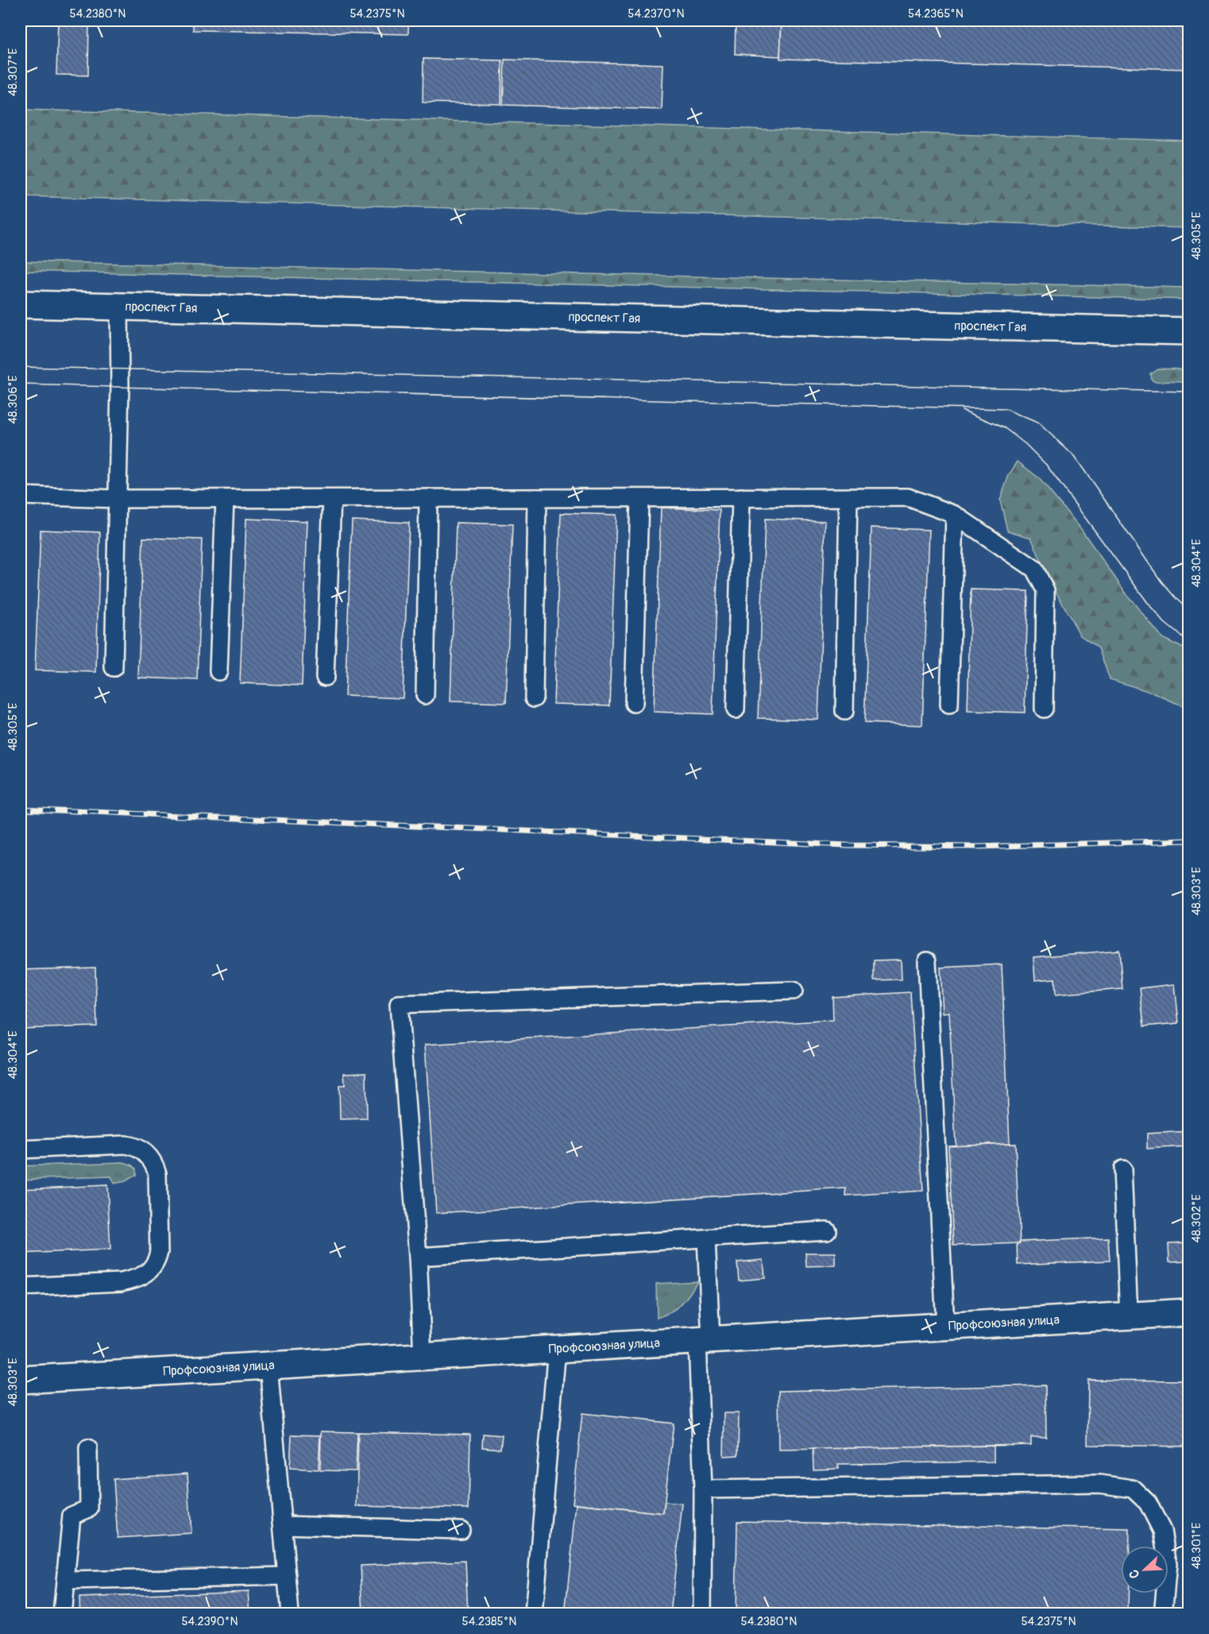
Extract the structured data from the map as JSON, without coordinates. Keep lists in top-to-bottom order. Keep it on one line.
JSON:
{"streets":{"street":["проспект Гая","Профсоюзная улица"]},"north":"bottom left","coordinates":["54.2380°N","54.2375°N","54.2370°N","54.2365°N","48.307°E","48.305°E","48.306°E","48.304°E","48.303°E","48.302°E","48.301°E","54.2390°N","54.2385°N"]}
